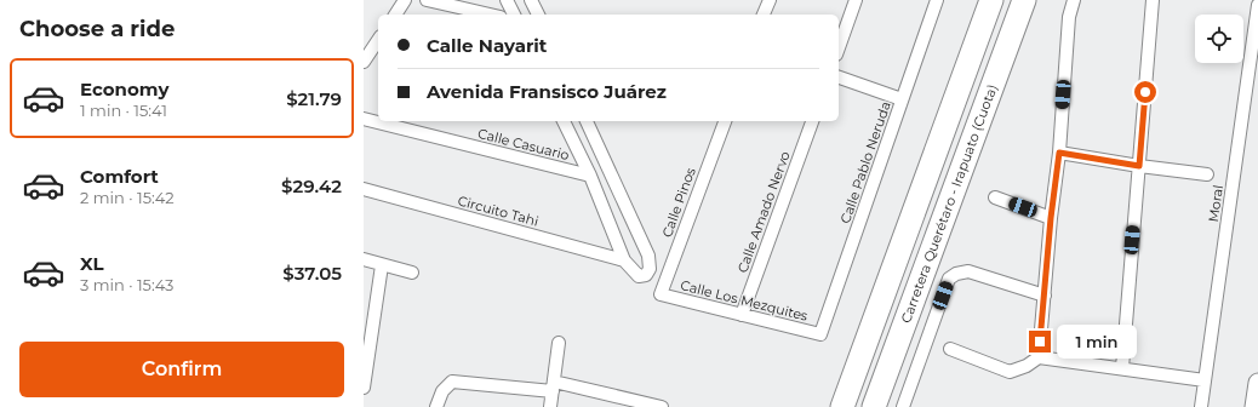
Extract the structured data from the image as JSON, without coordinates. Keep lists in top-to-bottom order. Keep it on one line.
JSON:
{"streets":{"highway":["Carretera Querétaro - Irapuato (Cuota)"],"street":["Calle Casuario","Calle Pablo Neruda","Calle Pinos","Moral","Circuito Tahi","Calle Amado Nervo","Calle Los Mezquites"]},"crossings":[["Calle Casuario","Circuito Tahi"],["Calle Pablo Neruda","Calle Los Mezquites"],["Calle Pinos","Calle Los Mezquites"],["Calle Amado Nervo","Calle Los Mezquites"]],"page":{"heading":"Choose a ride","banner":["Calle Nayarit","Avenida Fransisco Juárez"],"list":[{"name":"Economy","note":"1 min · 15:41","value":"$21.79"},{"name":"Comfort","note":"2 min · 15:42","value":"$29.42"},{"name":"XL","note":"3 min · 15:43","value":"$37.05"}],"bubble":"1 min","buttons":"Confirm"}}
